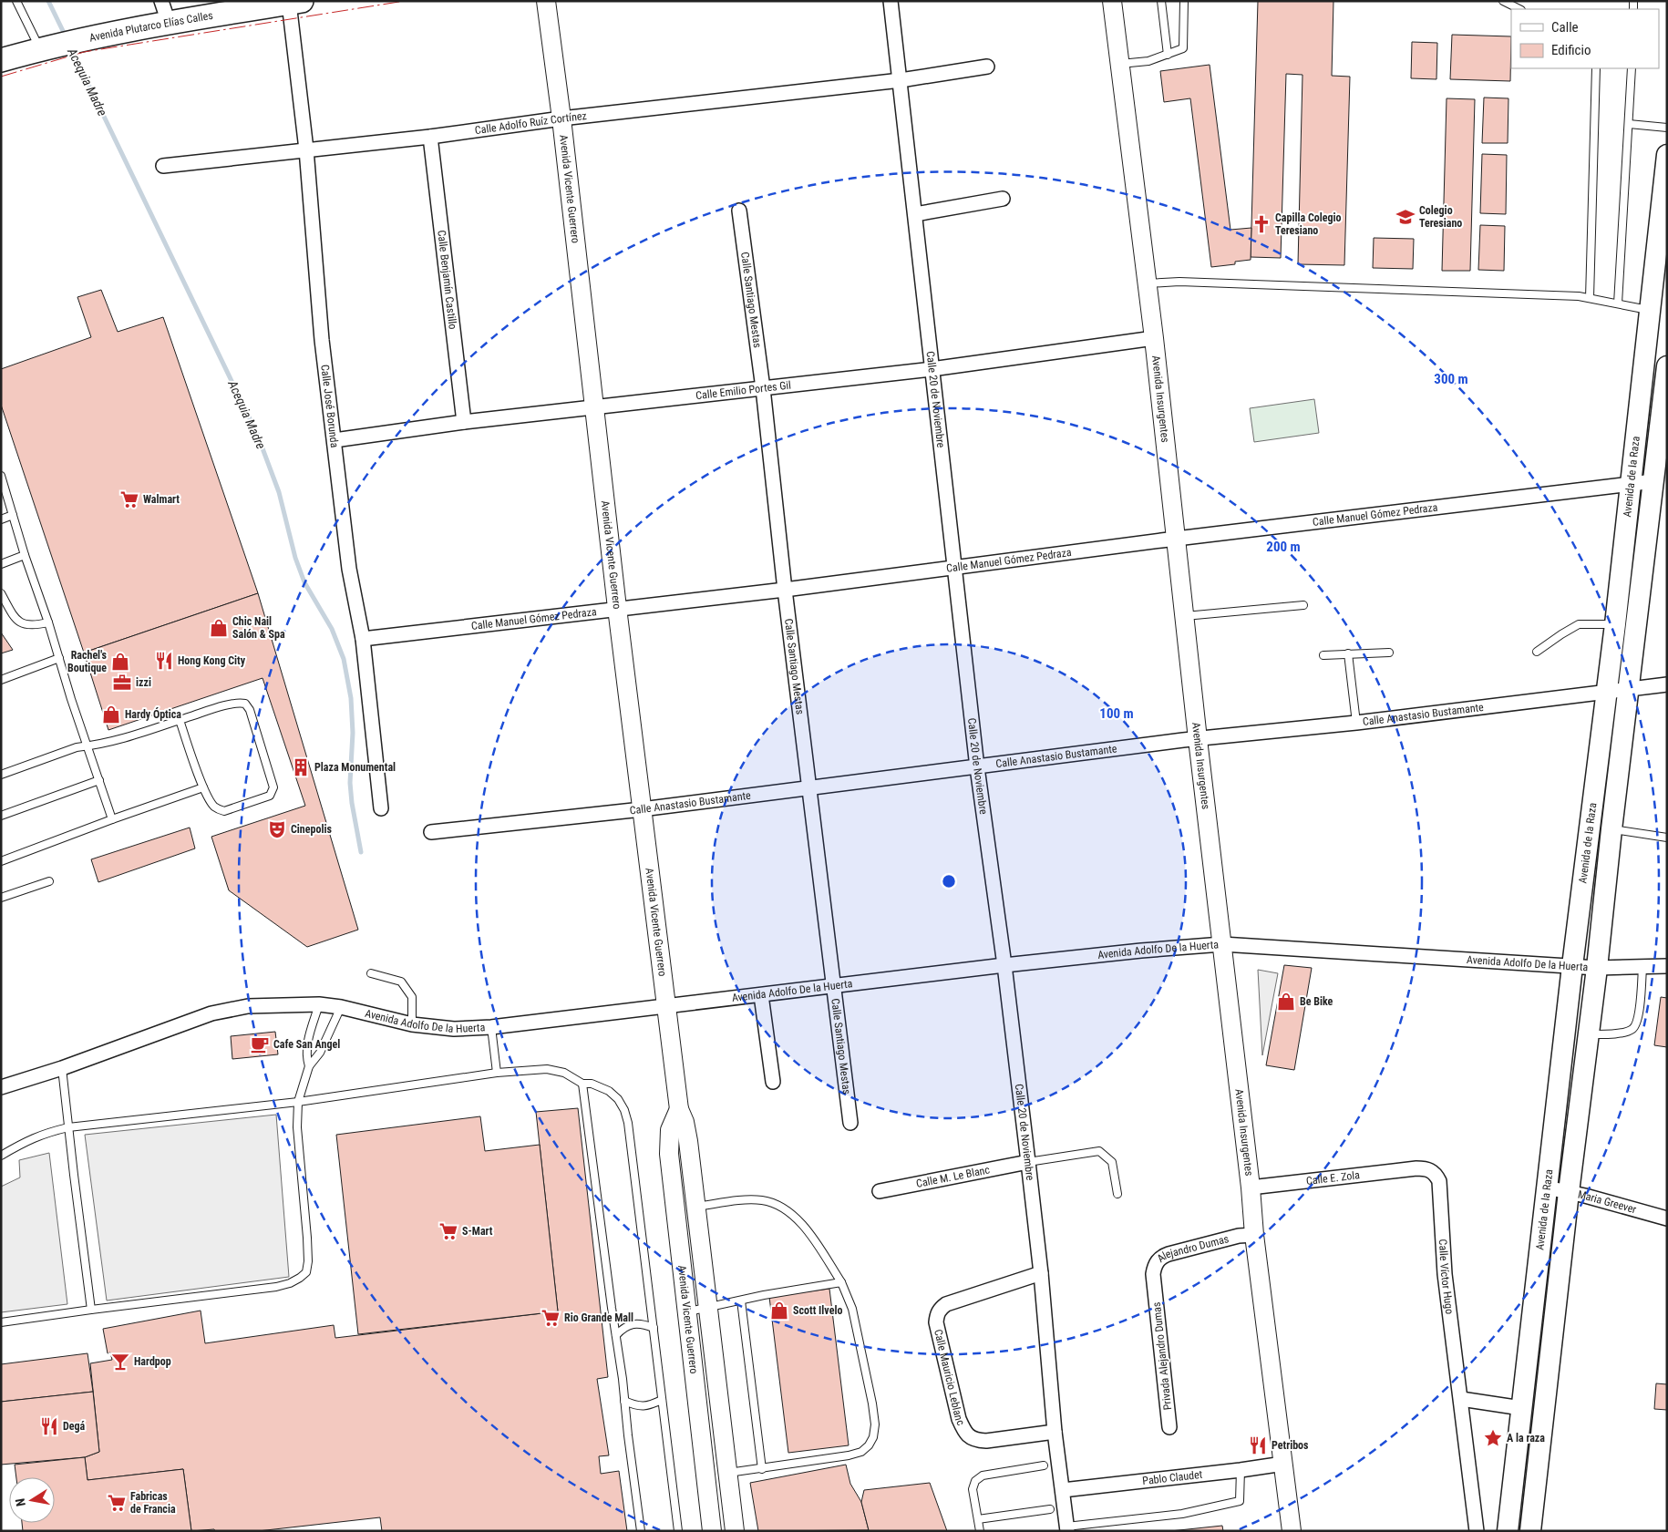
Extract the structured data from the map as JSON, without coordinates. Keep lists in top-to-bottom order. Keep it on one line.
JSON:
{"streets":{"main road":["Avenida Plutarco Elías Calles","Avenida de la Raza"],"street":["Calle Adolfo Ruíz Cortínez","Avenida Vicente Guerrero","Calle Benjamín Castillo","Calle Santiago Mestas","Calle Emilio Portes Gil","Calle 20 de Noviembre","Avenida Insurgentes","Calle José Borunda","Calle Manuel Gómez Pedraza","Calle Anastasio Bustamante","Avenida Adolfo De la Huerta","Calle M. Le Blanc","Calle E. Zola","Maria Greever","Alejandro Dumas","Calle Víctor Hugo","Privada Alejandro Dumas","Calle Mauricio Leblanc","Pablo Claudet"]},"crossings":[["Avenida Plutarco Elías Calles","Calle José Borunda"],["Calle Adolfo Ruíz Cortínez","Avenida Vicente Guerrero"],["Calle Adolfo Ruíz Cortínez","Calle Benjamín Castillo"],["Calle Adolfo Ruíz Cortínez","Calle 20 de Noviembre"],["Calle Adolfo Ruíz Cortínez","Calle José Borunda"],["Avenida Vicente Guerrero","Calle Emilio Portes Gil"],["Avenida Vicente Guerrero","Calle Manuel Gómez Pedraza"],["Avenida Vicente Guerrero","Calle Anastasio Bustamante"],["Avenida Vicente Guerrero","Avenida Adolfo De la Huerta"],["Calle Benjamín Castillo","Calle Emilio Portes Gil"],["Calle Santiago Mestas","Calle Emilio Portes Gil"],["Calle Santiago Mestas","Calle Manuel Gómez Pedraza"],["Calle Santiago Mestas","Calle Anastasio Bustamante"],["Calle Santiago Mestas","Avenida Adolfo De la Huerta"],["Calle Emilio Portes Gil","Calle 20 de Noviembre"],["Calle Emilio Portes Gil","Avenida Insurgentes"],["Calle Emilio Portes Gil","Calle José Borunda"],["Calle 20 de Noviembre","Calle Manuel Gómez Pedraza"],["Calle 20 de Noviembre","Calle Anastasio Bustamante"],["Calle 20 de Noviembre","Avenida Adolfo De la Huerta"],["Calle 20 de Noviembre","Calle M. Le Blanc"],["Calle 20 de Noviembre","Calle Mauricio Leblanc"],["Calle 20 de Noviembre","Pablo Claudet"],["Avenida Insurgentes","Calle Manuel Gómez Pedraza"],["Avenida Insurgentes","Calle Anastasio Bustamante"],["Avenida Insurgentes","Avenida Adolfo De la Huerta"],["Avenida Insurgentes","Calle E. Zola"],["Avenida Insurgentes","Alejandro Dumas"],["Avenida Insurgentes","Pablo Claudet"],["Calle José Borunda","Calle Manuel Gómez Pedraza"],["Avenida de la Raza","Calle Manuel Gómez Pedraza"],["Avenida de la Raza","Calle Anastasio Bustamante"],["Avenida de la Raza","Avenida Adolfo De la Huerta"],["Avenida de la Raza","Maria Greever"],["Calle E. Zola","Calle Víctor Hugo"],["Alejandro Dumas","Privada Alejandro Dumas"]],"water":["Acequia Madre"],"places":{"school or university":["Colegio Teresiano"],"church":["Capilla Colegio Teresiano"],"supermarket":["Walmart","S-Mart","Rio Grande Mall","Fabricas de Francia"],"shop":["Chic Nail Salón & Spa","Rachel's Boutique","Hardy Óptica","Be Bike","Scott Ilvelo"],"restaurant":["Hong Kong City","Degá","Petribos"],"office":["izzi"],"building":["Plaza Monumental"],"theatre":["Cinepolis"],"cafe":["Cafe San Angel"],"bar":["Hardpop"],"place":["A la raza"]},"legend":["Calle","Edificio"],"north":"left","rings":["300 m","200 m","100 m"]}
